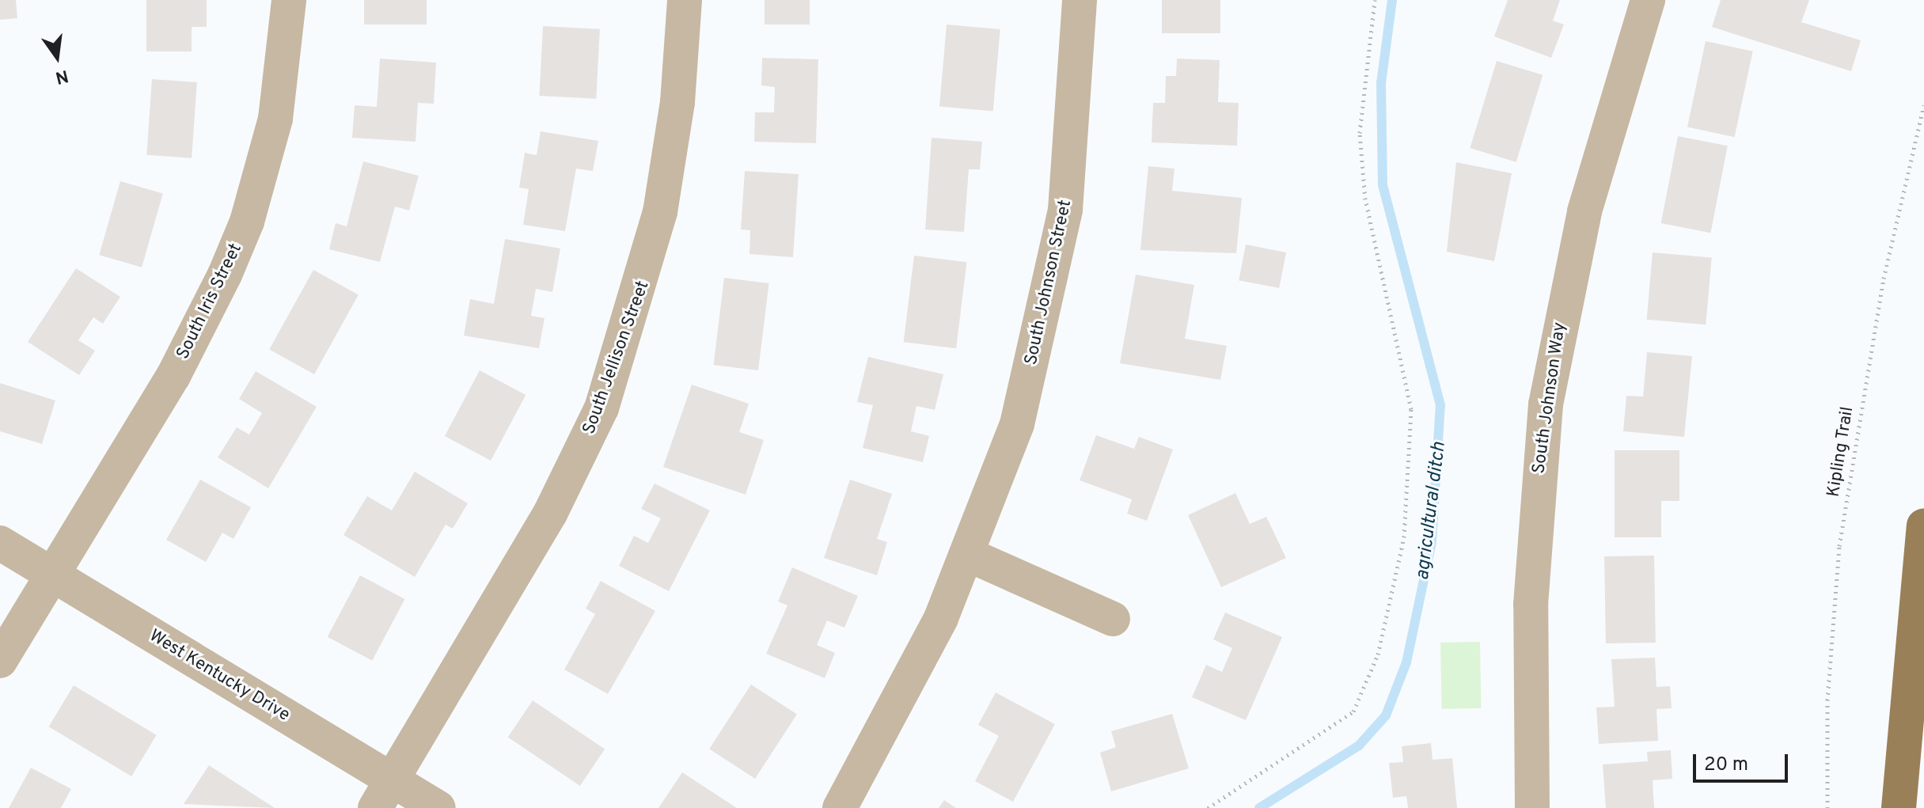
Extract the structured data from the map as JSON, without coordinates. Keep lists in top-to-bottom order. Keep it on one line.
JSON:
{"streets":{"street":["South Johnson Street","South Iris Street","South Jellison Street","South Johnson Way","West Kentucky Drive"],"path":["Kipling Trail"]},"crossings":[["South Iris Street","West Kentucky Drive"],["South Jellison Street","West Kentucky Drive"]],"water":["agricultural ditch"],"scale_bar":"20 m","north":"bottom"}
